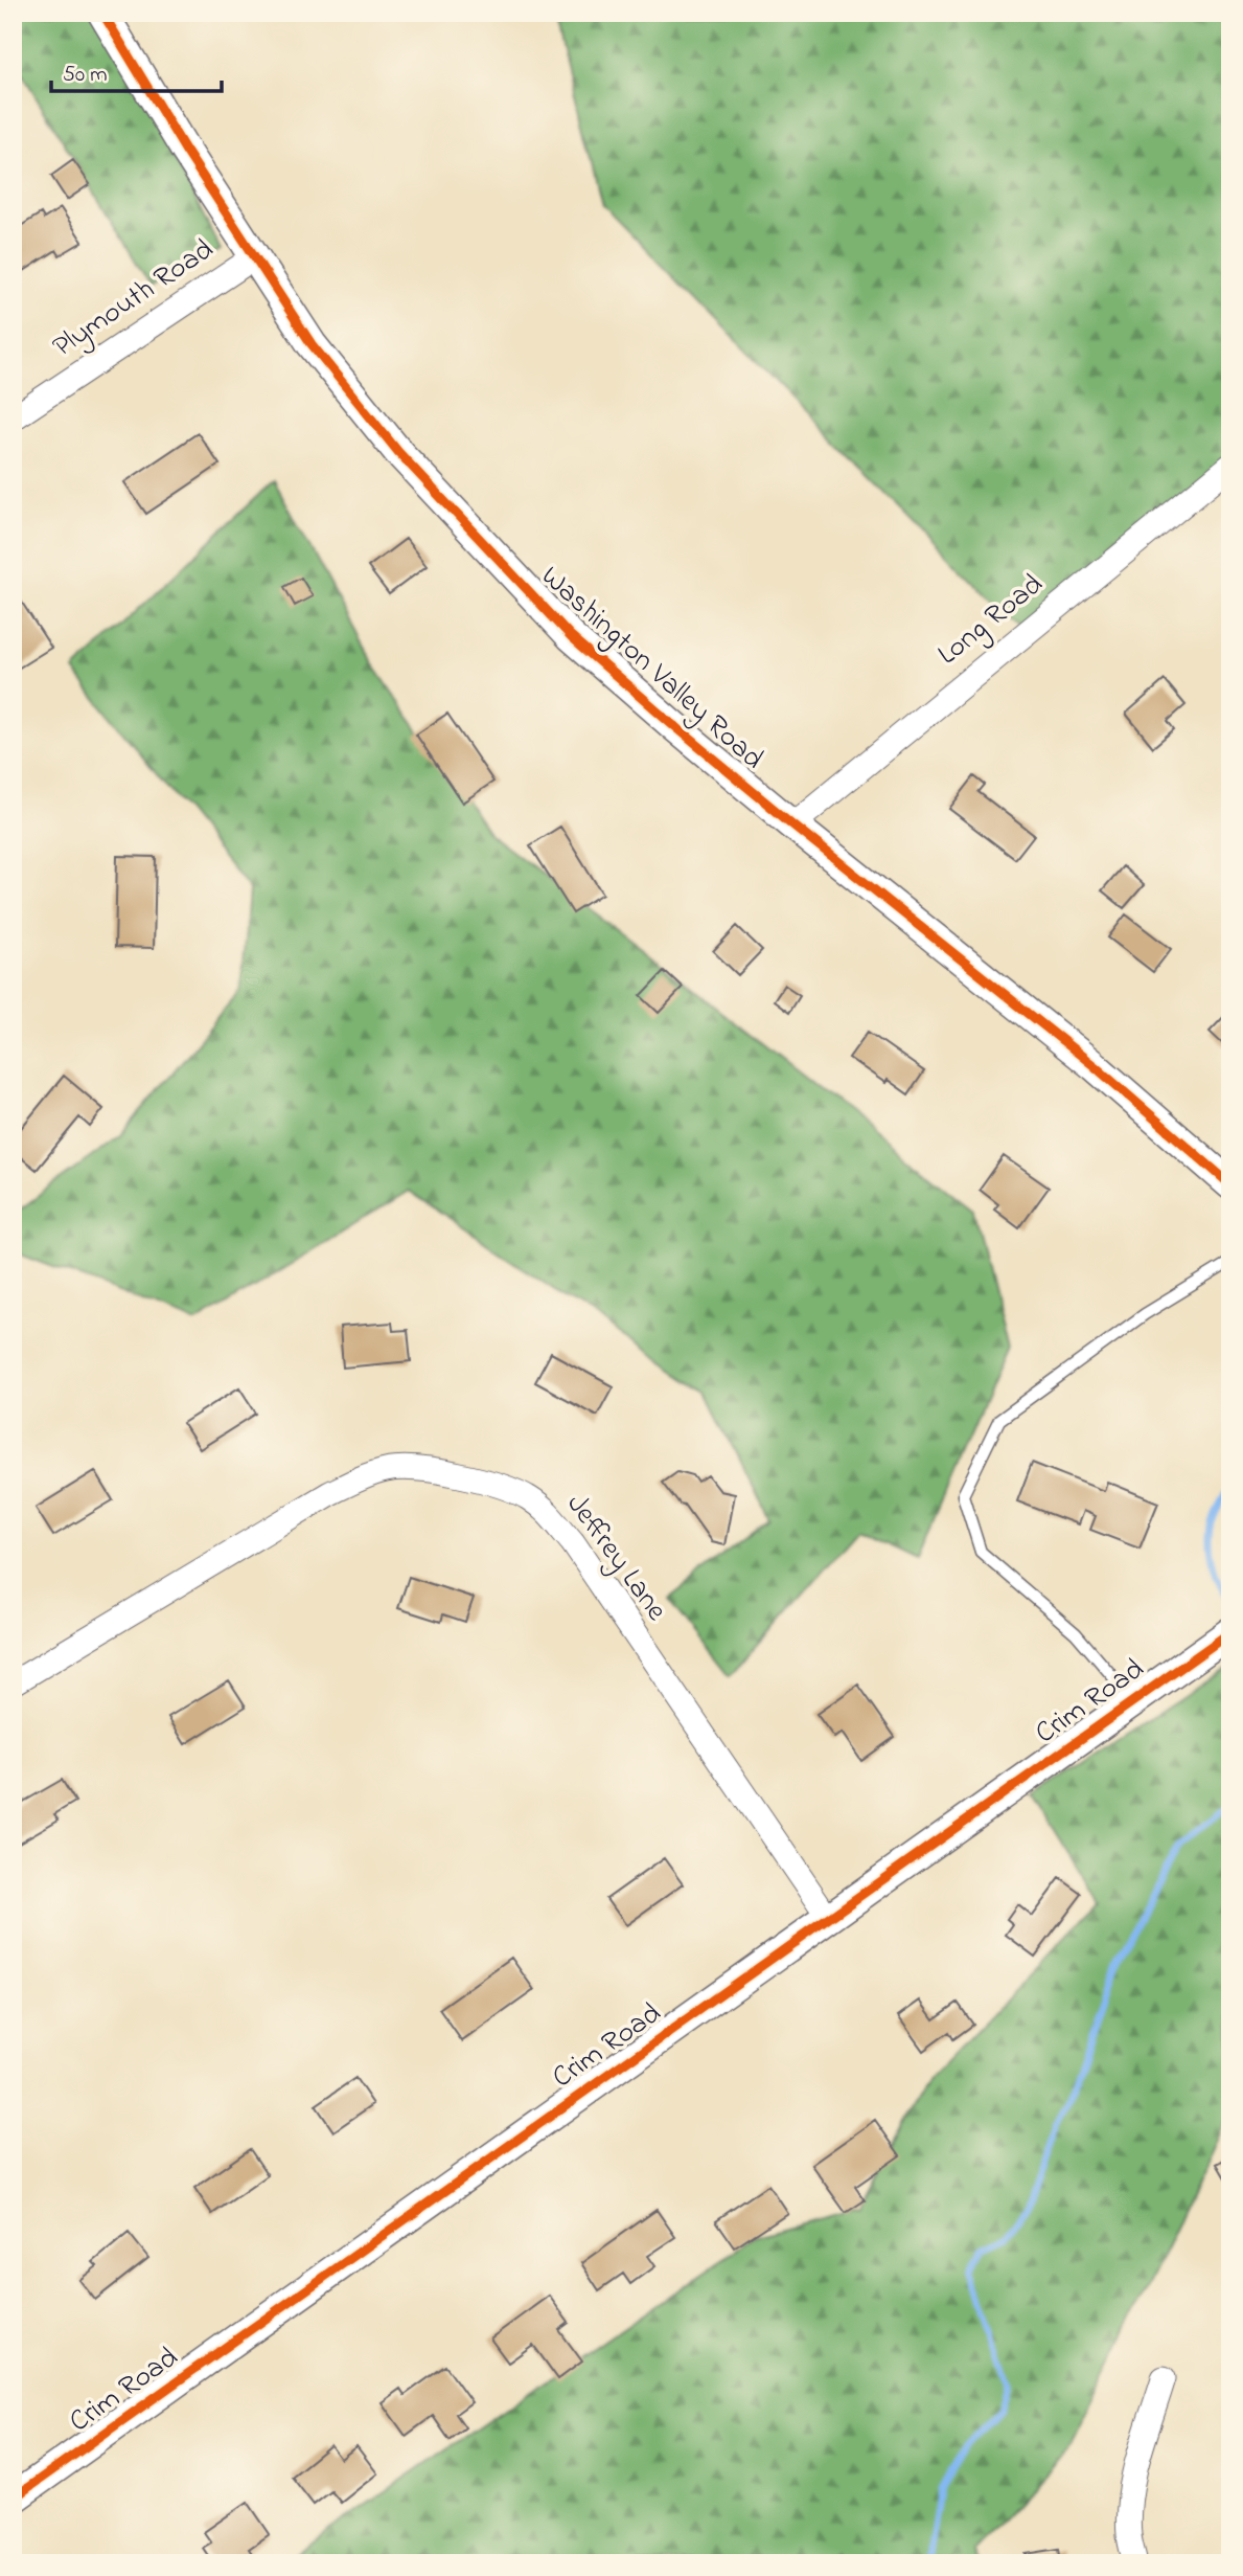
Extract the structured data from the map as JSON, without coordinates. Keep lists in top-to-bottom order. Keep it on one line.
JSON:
{"streets":{"street":["Plymouth Road","Long Road","Washington Valley Road","Jeffrey Lane","Crim Road"]},"crossings":[["Plymouth Road","Washington Valley Road"],["Long Road","Washington Valley Road"],["Jeffrey Lane","Crim Road"]],"scale_bar":"50 m"}
